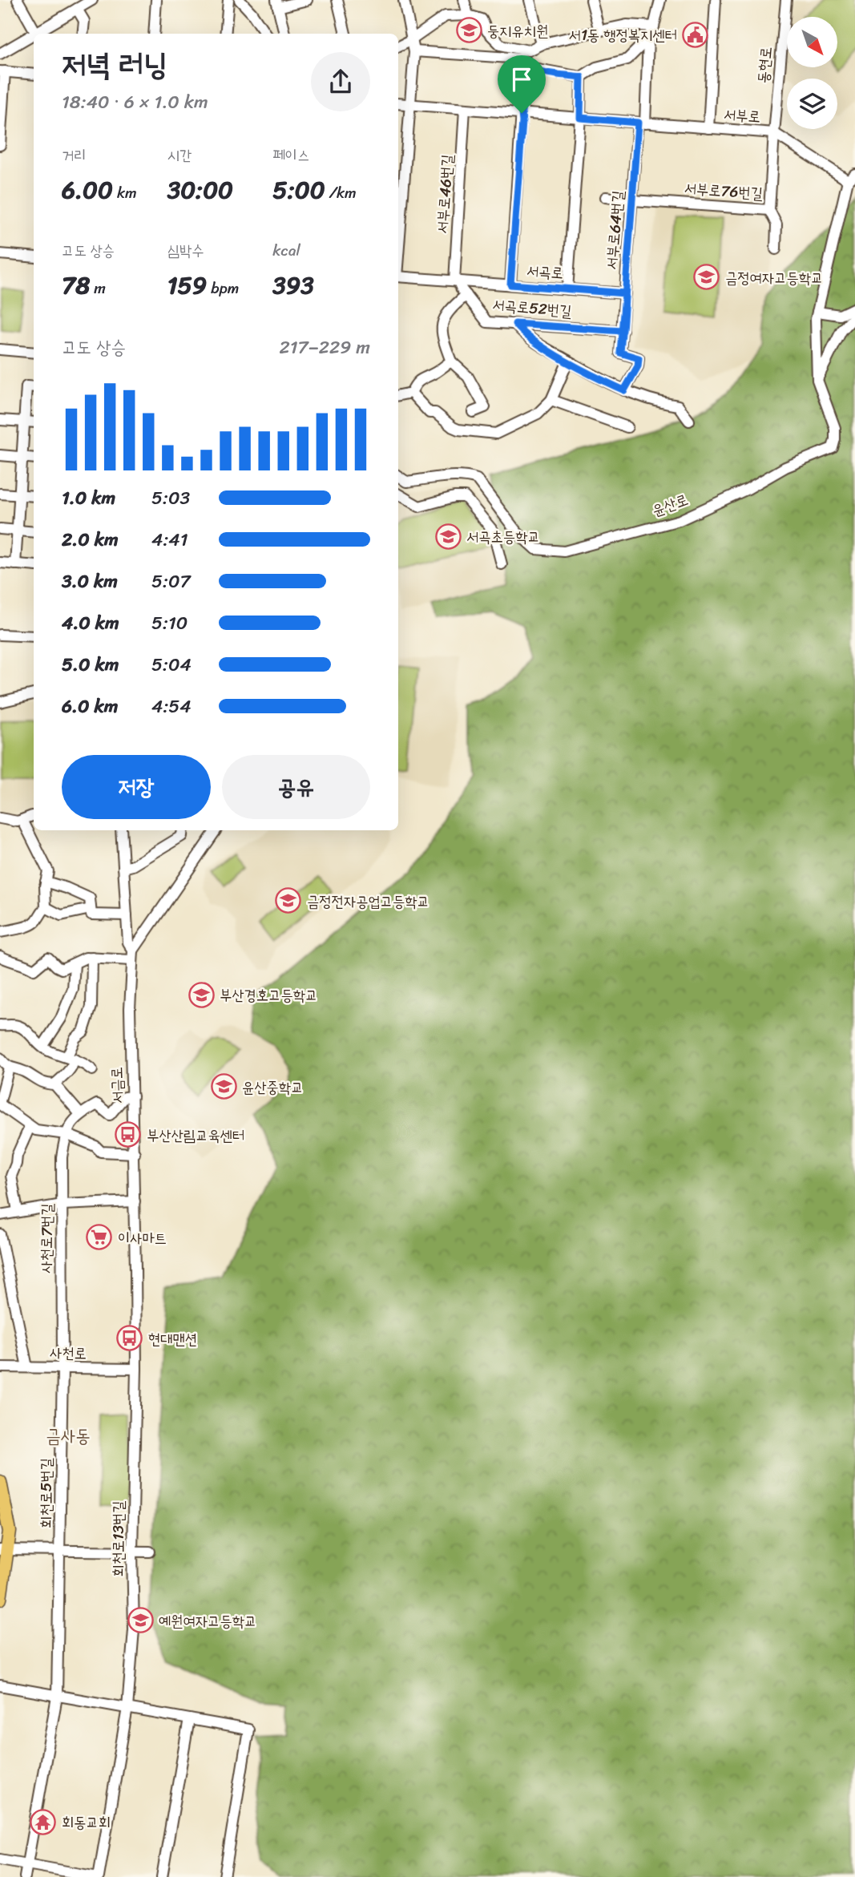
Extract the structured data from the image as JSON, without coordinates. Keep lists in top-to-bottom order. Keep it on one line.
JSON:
{"streets":{"street":["동현로","서부로","서부로76번길","서부로46번길","서부로64번길","서곡로","서곡로52번길","윤산로","서금로","사천로7번길","사천로","회천로5번길","회천로13번길"]},"crossings":[["동현로","서부로"],["동현로","서부로76번길"],["서부로","서부로76번길"],["서부로","서부로46번길"],["서부로","서부로64번길"],["서부로76번길","서부로64번길"],["서부로46번길","서곡로"],["서부로46번길","서곡로52번길"],["서부로64번길","서곡로"],["서부로64번길","서곡로52번길"],["서곡로","서곡로52번길"],["서금로","사천로"],["서금로","회천로13번길"],["사천로7번길","사천로"],["사천로7번길","회천로5번길"],["사천로","회천로5번길"],["사천로","회천로13번길"]],"districts":["금사동"],"places":{"school or university":["둥지유치원","금정여자고등학교","서곡초등학교","금정전자공업고등학교","부산경호고등학교","윤산중학교","예원여자고등학교"],"public building":["서1동 행정복지센터"],"bus stop":["부산산림교육센터","현대맨션"],"supermarket":["이사마트"],"temple":["회동교회"]},"north":"bottom right","page":{"heading":["저녁 러닝","18:40 · 6 × 1.0 km"],"stats":[["거리","6.00 km"],["시간","30:00"],["페이스","5:00 /km"],["고도 상승","78 m"],["심박수","159 bpm"],["kcal","393"]],"chart":["고도 상승","217–229 m"],"list":[{"name":"1.0 km","note":"5:03"},{"name":"2.0 km","note":"4:41"},{"name":"3.0 km","note":"5:07"},{"name":"4.0 km","note":"5:10"},{"name":"5.0 km","note":"5:04"},{"name":"6.0 km","note":"4:54"}],"buttons":["저장","공유"]}}
